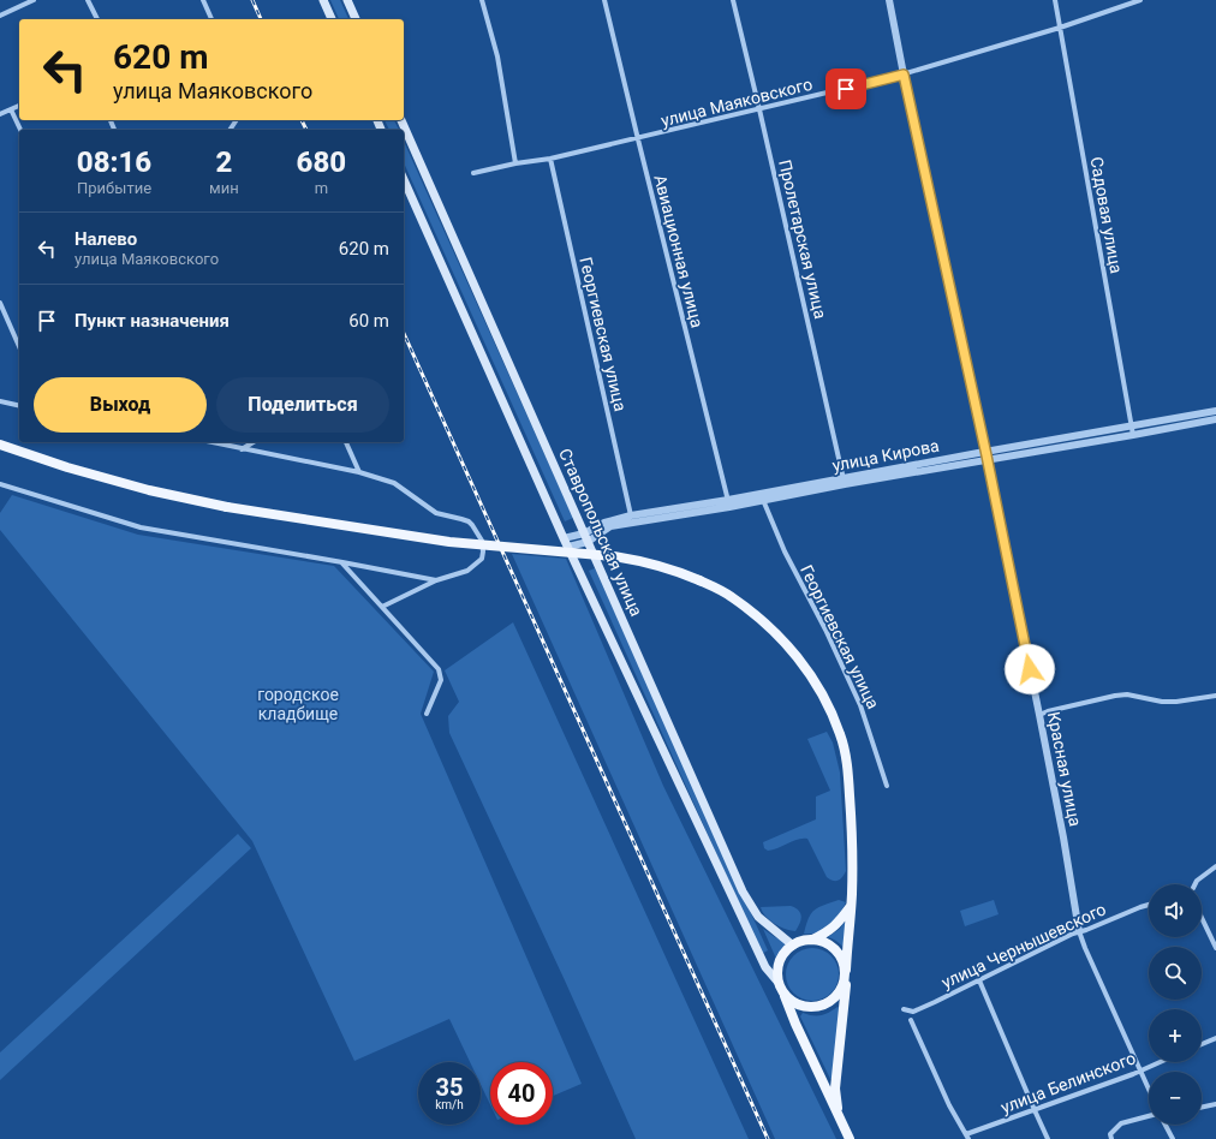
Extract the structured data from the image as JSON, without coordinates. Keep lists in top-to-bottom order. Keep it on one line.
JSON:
{"streets":{"main road":["Ставропольская улица"],"street":["улица Маяковского","Садовая улица","Пролетарская улица","Авиационная улица","Георгиевская улица","улица Кирова","Красная улица","улица Чернышевского","улица Белинского"]},"crossings":[["улица Маяковского","Садовая улица"],["улица Маяковского","Пролетарская улица"],["улица Маяковского","Авиационная улица"],["улица Маяковского","Георгиевская улица"],["улица Маяковского","Красная улица"],["Садовая улица","улица Кирова"],["Пролетарская улица","улица Кирова"],["Авиационная улица","улица Кирова"],["Георгиевская улица","улица Кирова"],["улица Кирова","Ставропольская улица"],["улица Кирова","Красная улица"],["Красная улица","улица Чернышевского"],["Красная улица","улица Белинского"]],"parks":["городское кладбище"],"page":{"turn":["620 m","улица Маяковского"],"eta":["08:16","Прибытие","2","мин","680","m"],"list":[{"name":"Налево","note":"улица Маяковского","value":"620 m"},{"name":"Пункт назначения","value":"60 m"}],"buttons":["Выход","Поделиться"],"map_buttons":["+","−"],"speed":"35 km/h","limit":"40"}}
